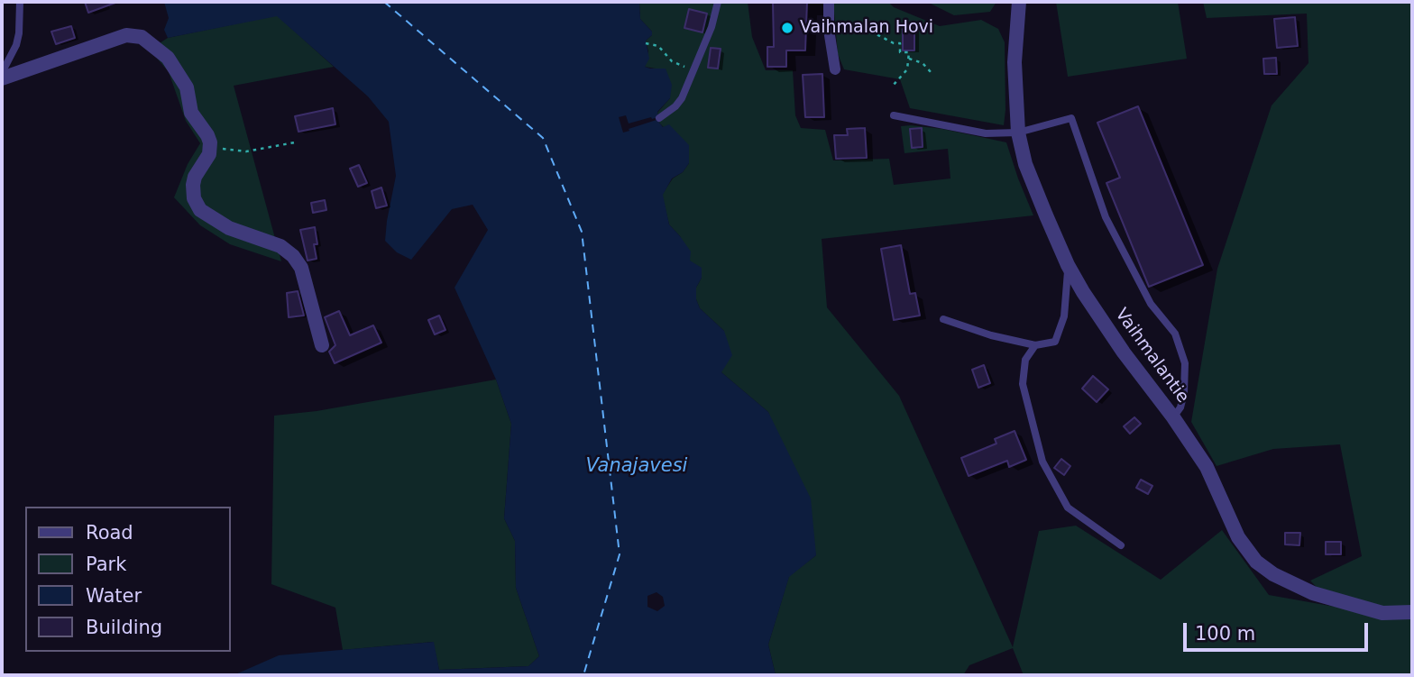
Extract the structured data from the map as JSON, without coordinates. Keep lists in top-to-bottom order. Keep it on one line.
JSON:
{"streets":{"street":["Vaihmalantie"]},"water":["Vanajavesi"],"places":["Vaihmalan Hovi"],"legend":["Road","Park","Water","Building"],"scale_bar":"100 m"}
